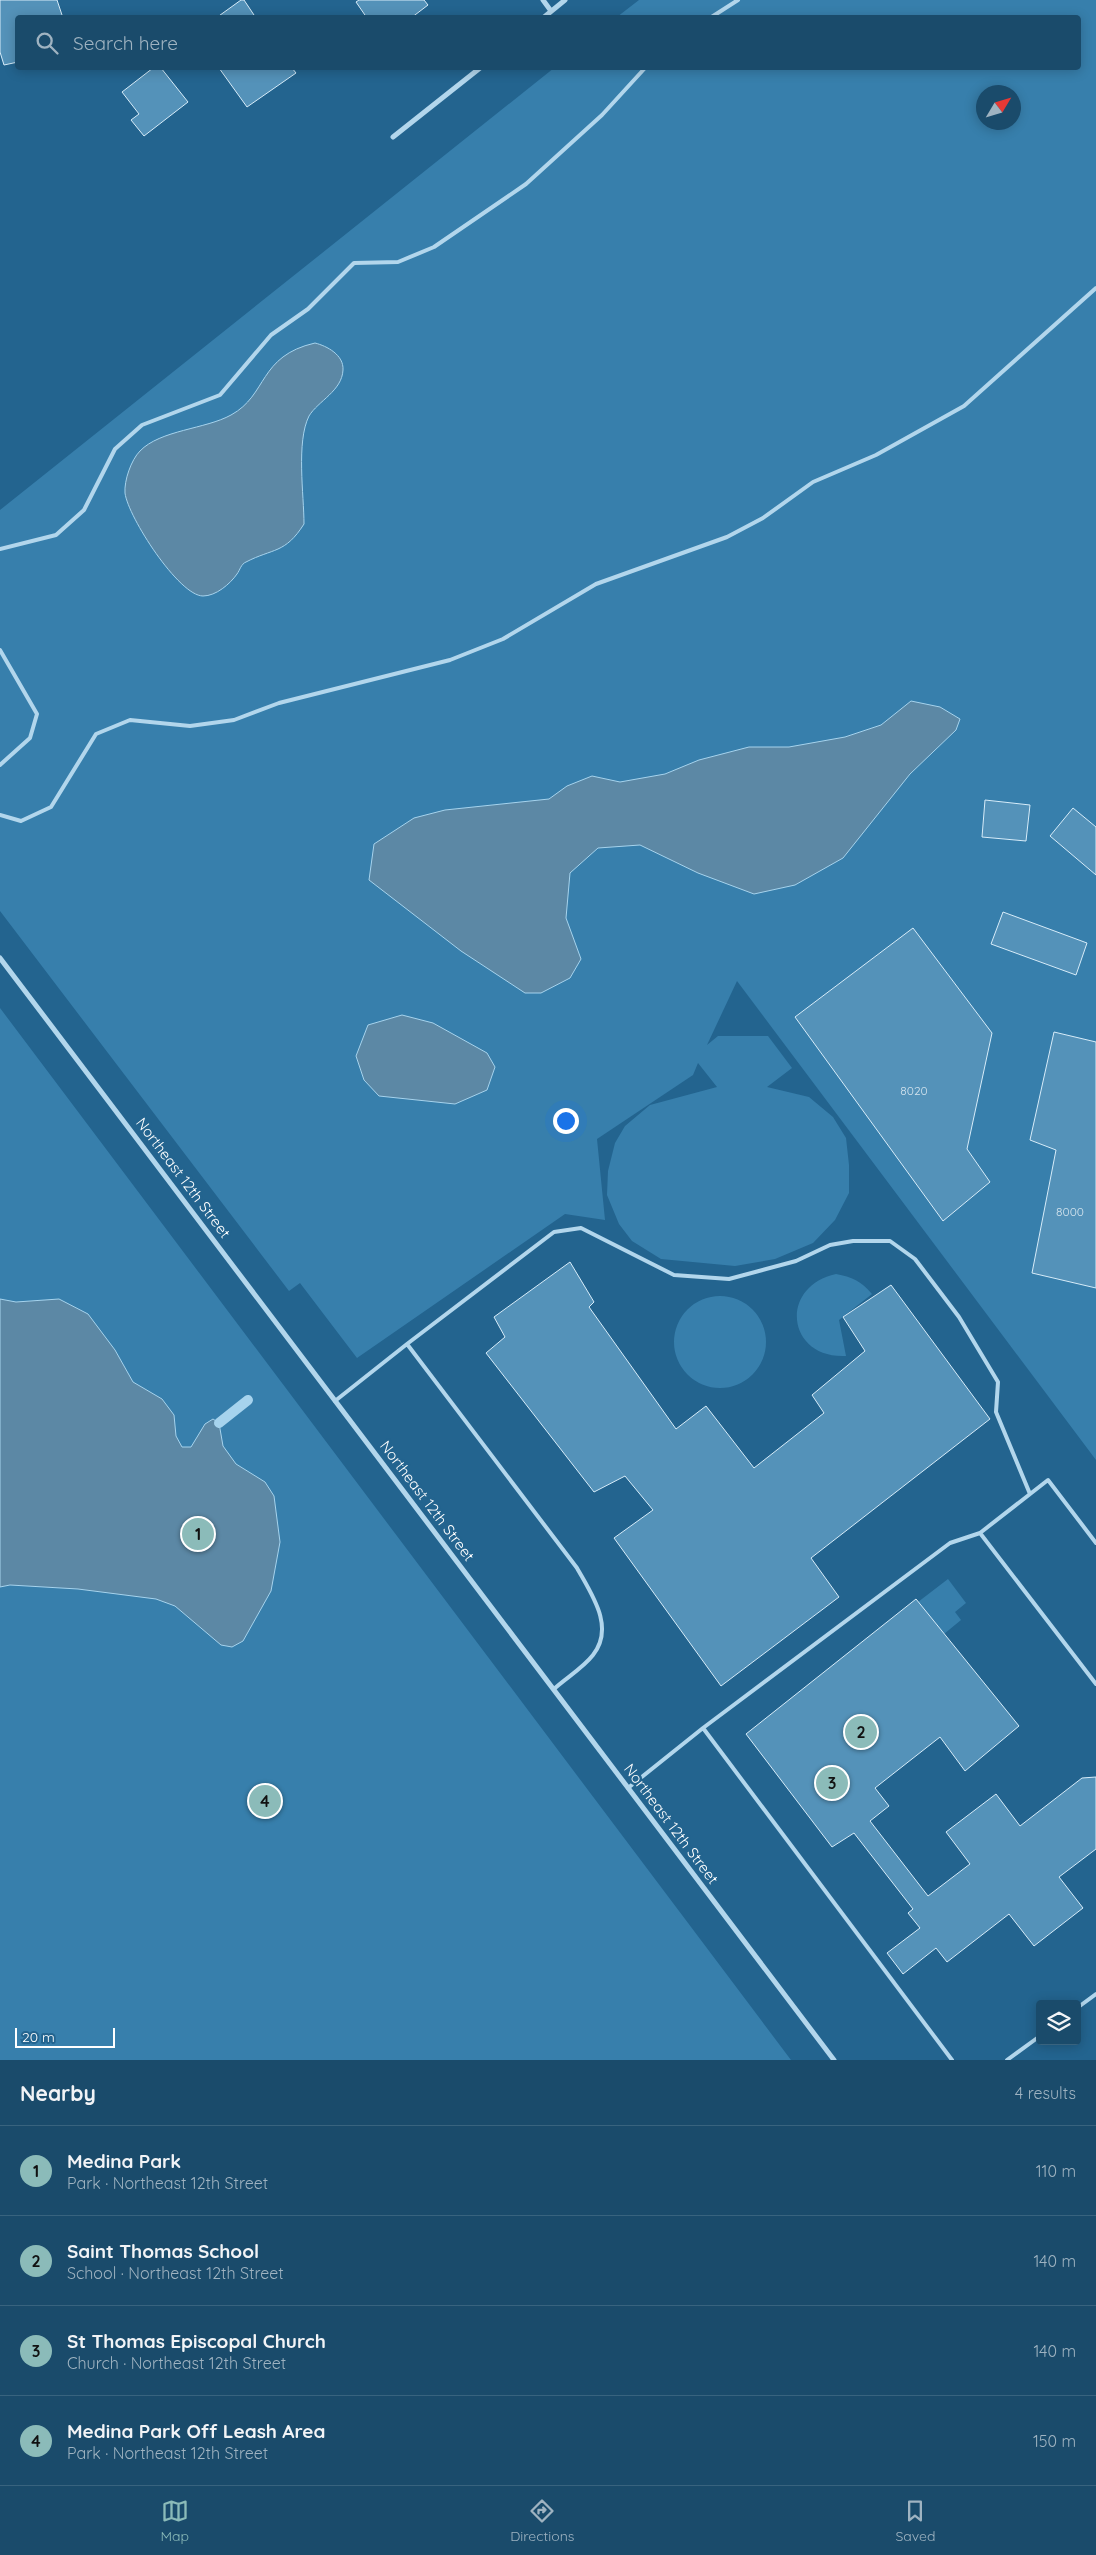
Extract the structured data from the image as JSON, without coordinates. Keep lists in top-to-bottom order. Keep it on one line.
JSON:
{"streets":{"street":["Northeast 12th Street"]},"house_numbers":["8020","8000"],"scale_bar":"20 m","north":"top right","page":{"search":"Search here","pins":["1","2","3","4"],"scale":"20 m","heading":["Nearby","4 results"],"list":[{"mark":"1","name":"Medina Park","note":"Park · Northeast 12th Street","value":"110 m"},{"mark":"2","name":"Saint Thomas School","note":"School · Northeast 12th Street","value":"140 m"},{"mark":"3","name":"St Thomas Episcopal Church","note":"Church · Northeast 12th Street","value":"140 m"},{"mark":"4","name":"Medina Park Off Leash Area","note":"Park · Northeast 12th Street","value":"150 m"}],"nav":["Map","Directions","Saved"]}}
